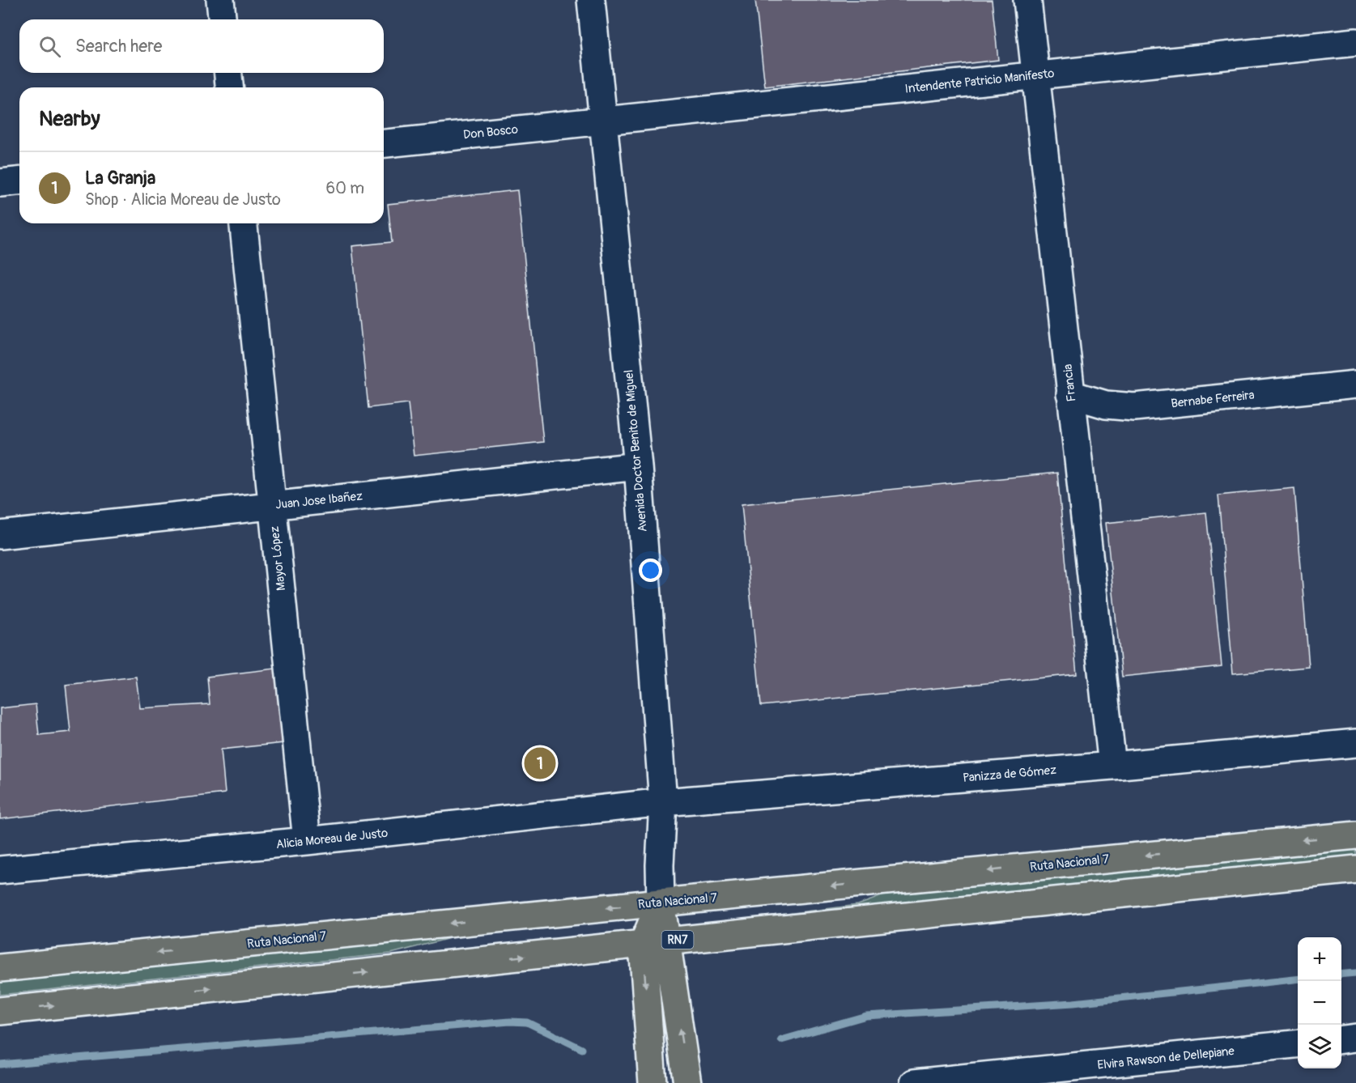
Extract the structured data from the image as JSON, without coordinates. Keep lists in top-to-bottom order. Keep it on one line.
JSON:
{"streets":{"main road":["Avenida Doctor Benito de Miguel","Ruta Nacional 7","RN7"],"street":["Intendente Patricio Manifesto","Don Bosco","Francia","Bernabe Ferreira","Juan Jose Ibañez","Mayor López","Panizza de Gómez","Alicia Moreau de Justo","Elvira Rawson de Dellepiane"]},"crossings":[["Intendente Patricio Manifesto","Don Bosco"],["Intendente Patricio Manifesto","Francia"],["Intendente Patricio Manifesto","Avenida Doctor Benito de Miguel"],["Don Bosco","Avenida Doctor Benito de Miguel"],["Francia","Bernabe Ferreira"],["Francia","Panizza de Gómez"],["Avenida Doctor Benito de Miguel","Juan Jose Ibañez"],["Avenida Doctor Benito de Miguel","Panizza de Gómez"],["Avenida Doctor Benito de Miguel","Alicia Moreau de Justo"],["Avenida Doctor Benito de Miguel","Ruta Nacional 7"],["Avenida Doctor Benito de Miguel","RN7"],["Juan Jose Ibañez","Mayor López"],["Mayor López","Alicia Moreau de Justo"],["Panizza de Gómez","Alicia Moreau de Justo"]],"page":{"search":"Search here","heading":"Nearby","list":[{"mark":"1","name":"La Granja","note":"Shop · Alicia Moreau de Justo","value":"60 m"}],"pins":"1","map_buttons":["+","−"]}}
